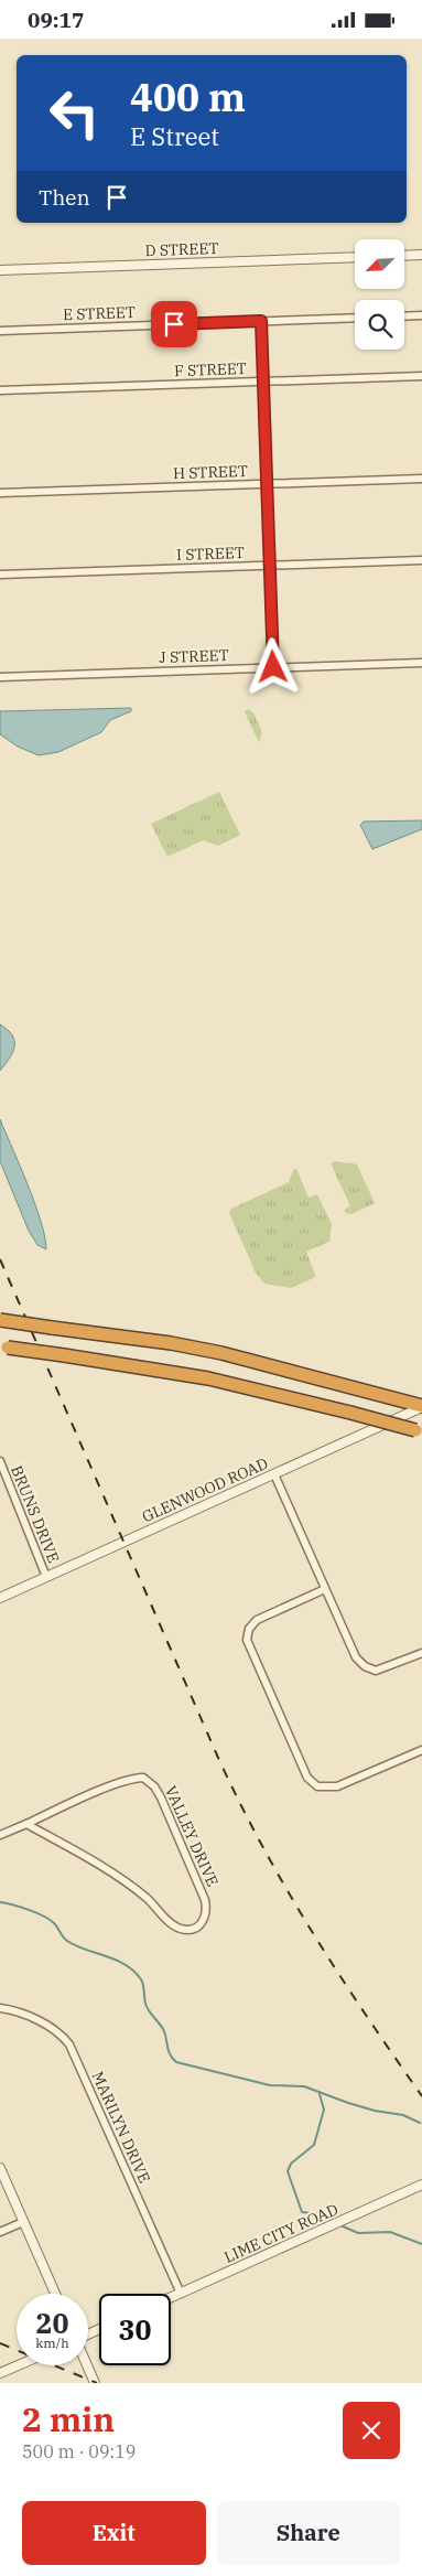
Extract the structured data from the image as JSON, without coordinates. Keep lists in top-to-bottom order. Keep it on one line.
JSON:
{"streets":{"street":["D STREET","E STREET","F STREET","H STREET","I STREET","J STREET","GLENWOOD ROAD","BRUNS DRIVE","VALLEY DRIVE","MARILYN DRIVE","LIME CITY ROAD"]},"crossings":[["GLENWOOD ROAD","BRUNS DRIVE"],["MARILYN DRIVE","LIME CITY ROAD"]],"north":"bottom left","page":{"status":"09:17","turn":["400 m","E Street"],"then":"Then","speed":"20 km/h","limit":"30","heading":["2 min","500 m · 09:19"],"buttons":["Exit","Share"]}}
